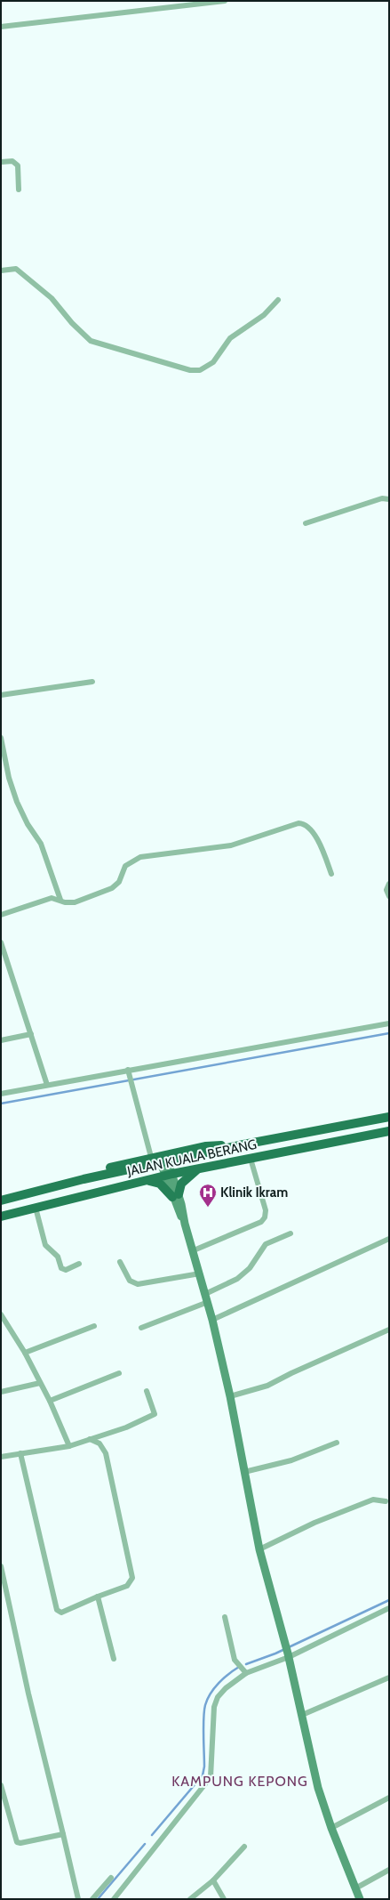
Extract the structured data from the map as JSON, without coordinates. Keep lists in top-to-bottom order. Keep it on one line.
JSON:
{"streets":{"highway":["JALAN KUALA BERANG"]},"districts":["KAMPUNG KEPONG"],"places":{"hospital":["Klinik Ikram"]}}
